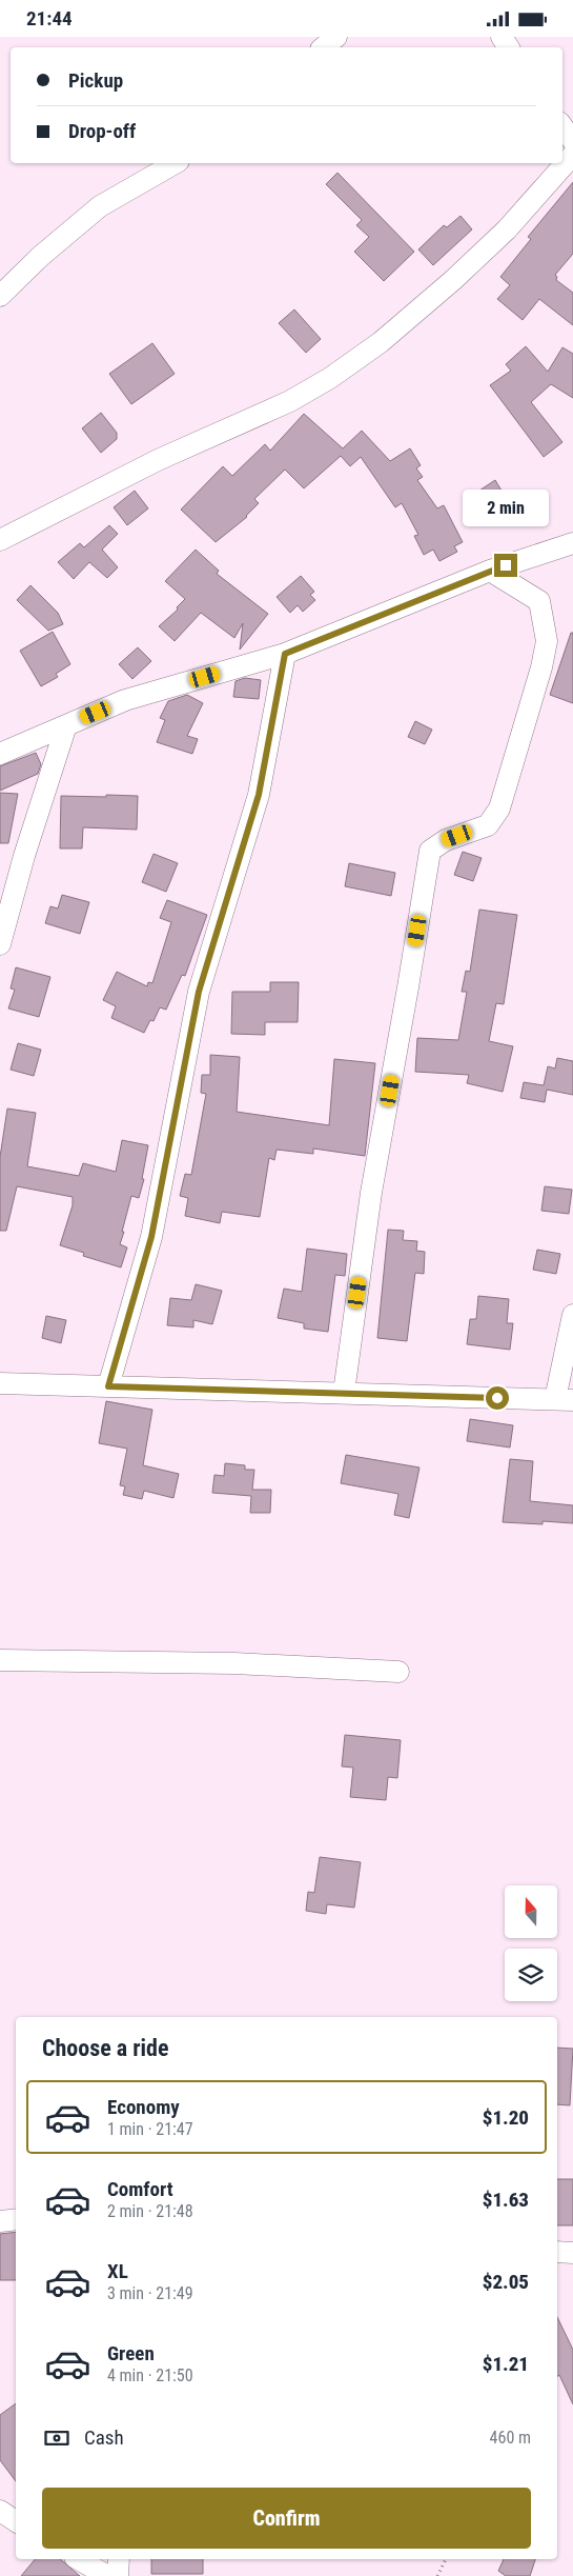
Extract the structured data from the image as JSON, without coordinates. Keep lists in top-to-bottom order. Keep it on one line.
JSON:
{"north":"top","page":{"status":"21:44","banner":["Pickup","Drop-off"],"bubble":"2 min","heading":"Choose a ride","list":[{"name":"Economy","note":"1 min · 21:47","value":"$1.20"},{"name":"Comfort","note":"2 min · 21:48","value":"$1.63"},{"name":"XL","note":"3 min · 21:49","value":"$2.05"},{"name":"Green","note":"4 min · 21:50","value":"$1.21"}],"pay":["Cash","460 m"],"buttons":"Confirm"}}
